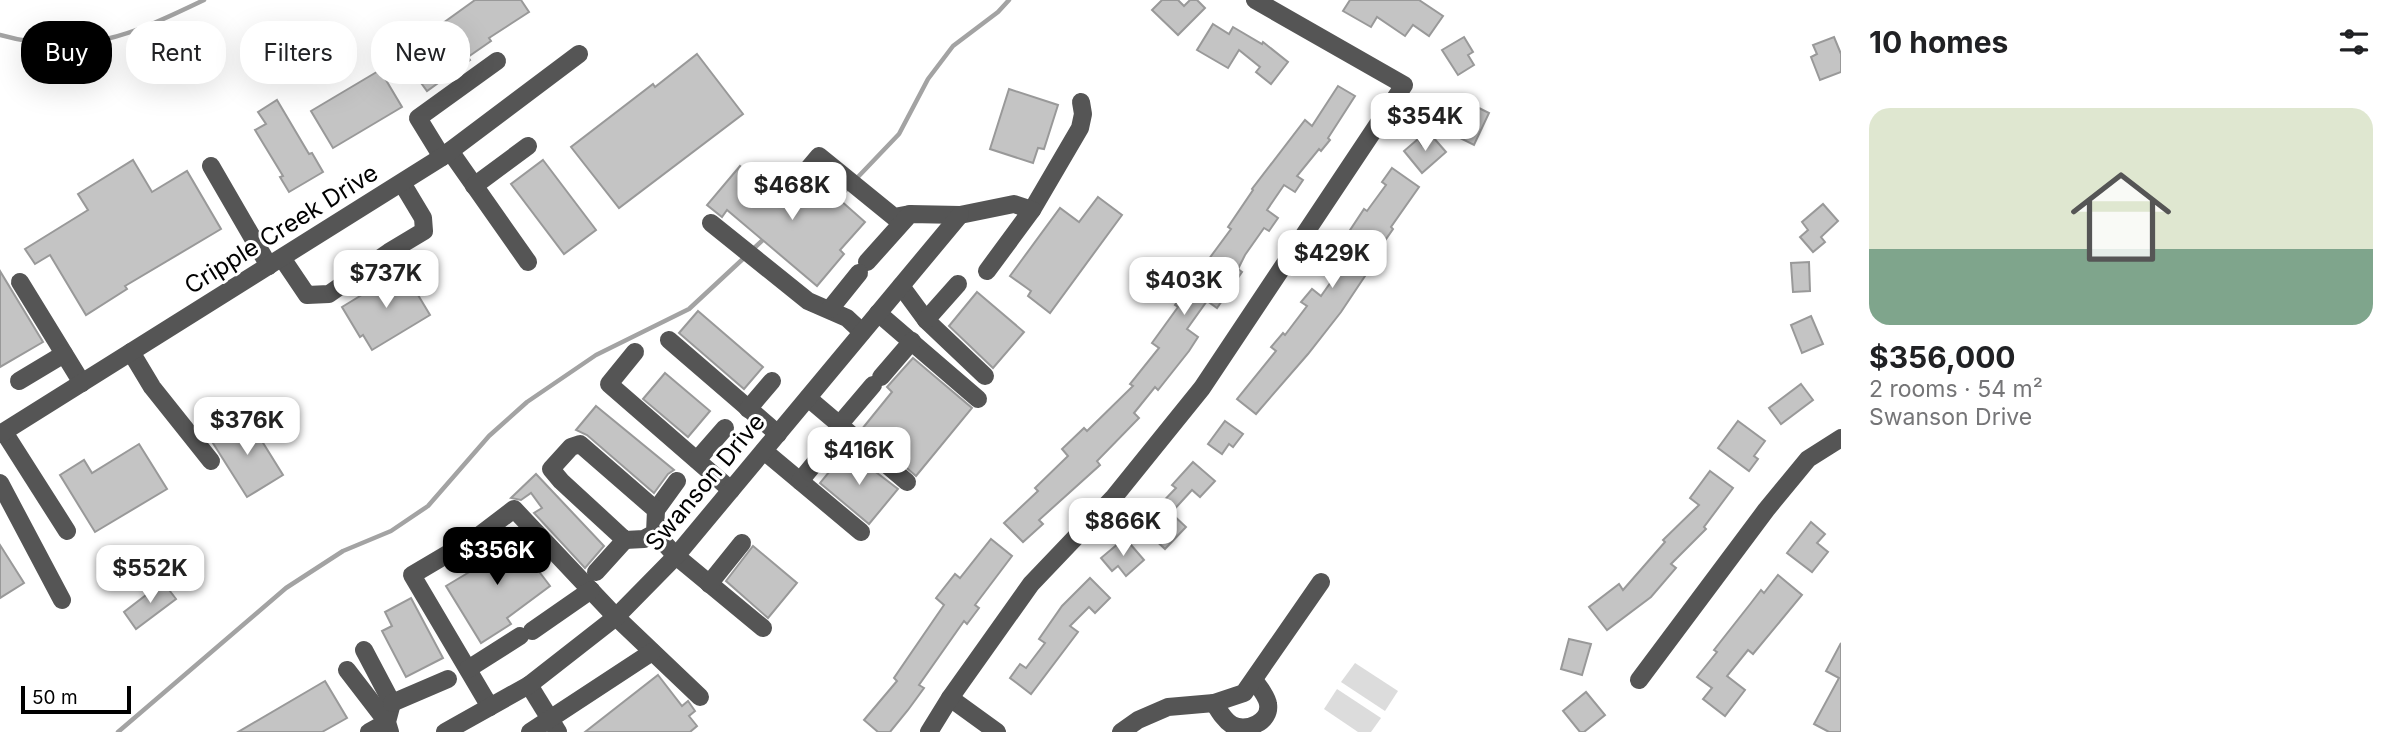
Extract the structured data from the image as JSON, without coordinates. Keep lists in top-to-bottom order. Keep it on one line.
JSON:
{"streets":{"street":["Cripple Creek Drive","Swanson Drive"]},"scale_bar":"50 m","page":{"heading":"10 homes","chip":["Buy","Rent","Filters","New"],"list":[{"name":"$356,000","note":"2 rooms · 54 m² · Swanson Drive"}],"price":["$354K","$468K","$429K","$737K","$403K","$376K","$416K","$866K","$356K","$552K"],"scale":"50 m"}}
